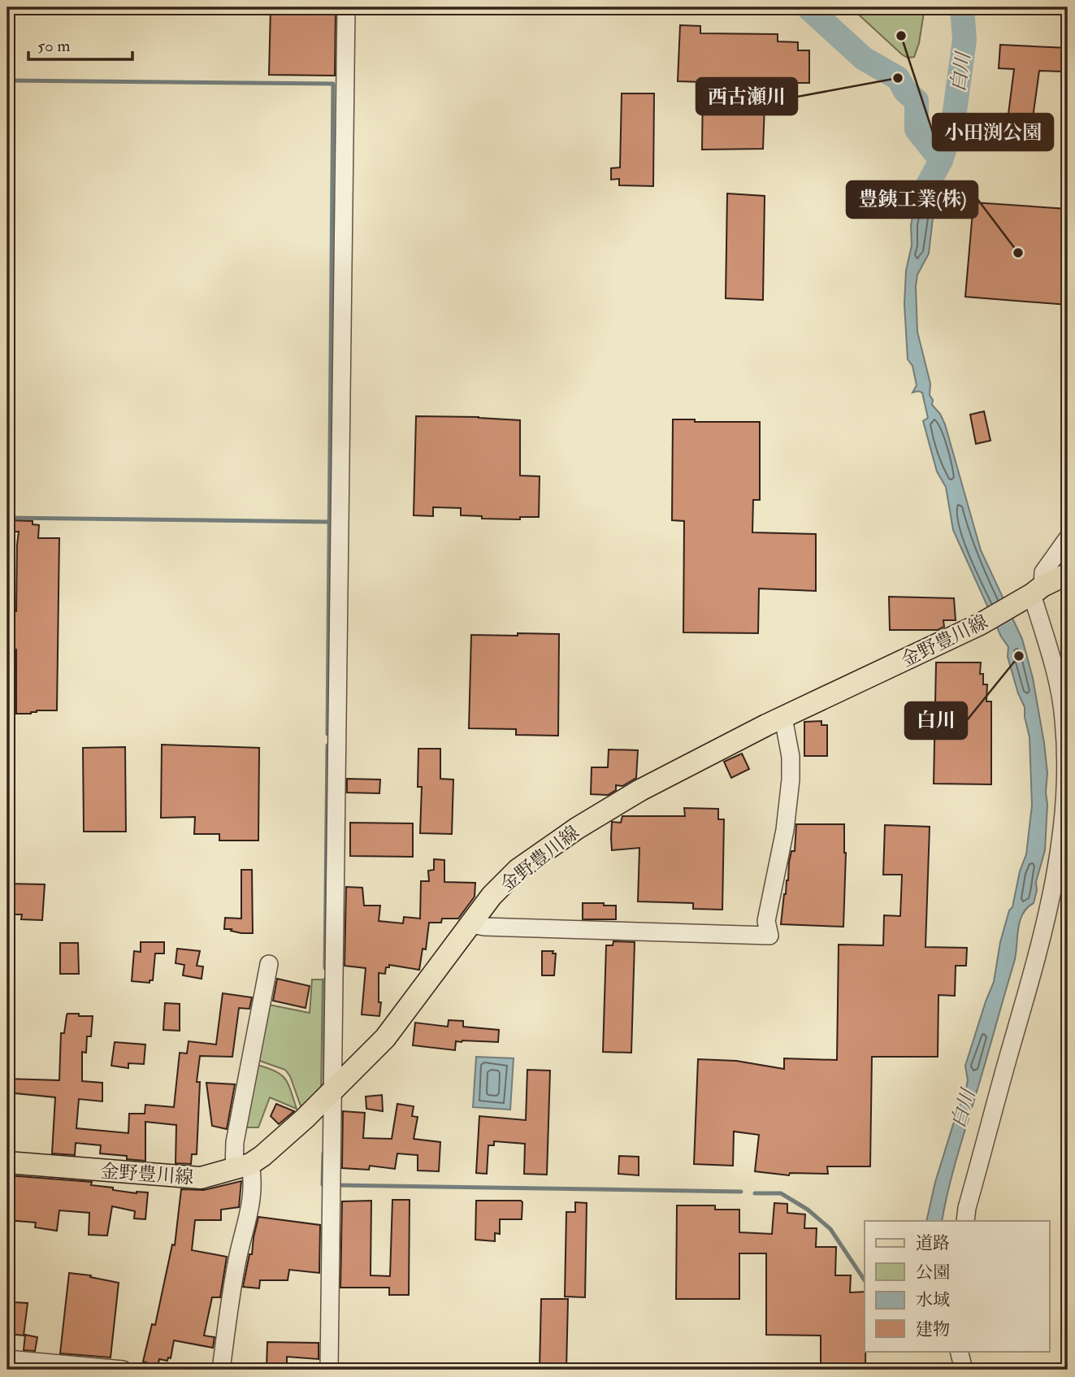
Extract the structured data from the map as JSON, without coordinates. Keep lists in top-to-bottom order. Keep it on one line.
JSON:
{"streets":{"main road":["金野豊川線"]},"water":["白川"],"places":["小田渕公園","西古瀬川","豊銕工業(株)","白川"],"legend":["道路","公園","水域","建物"],"scale_bar":"50 m"}
